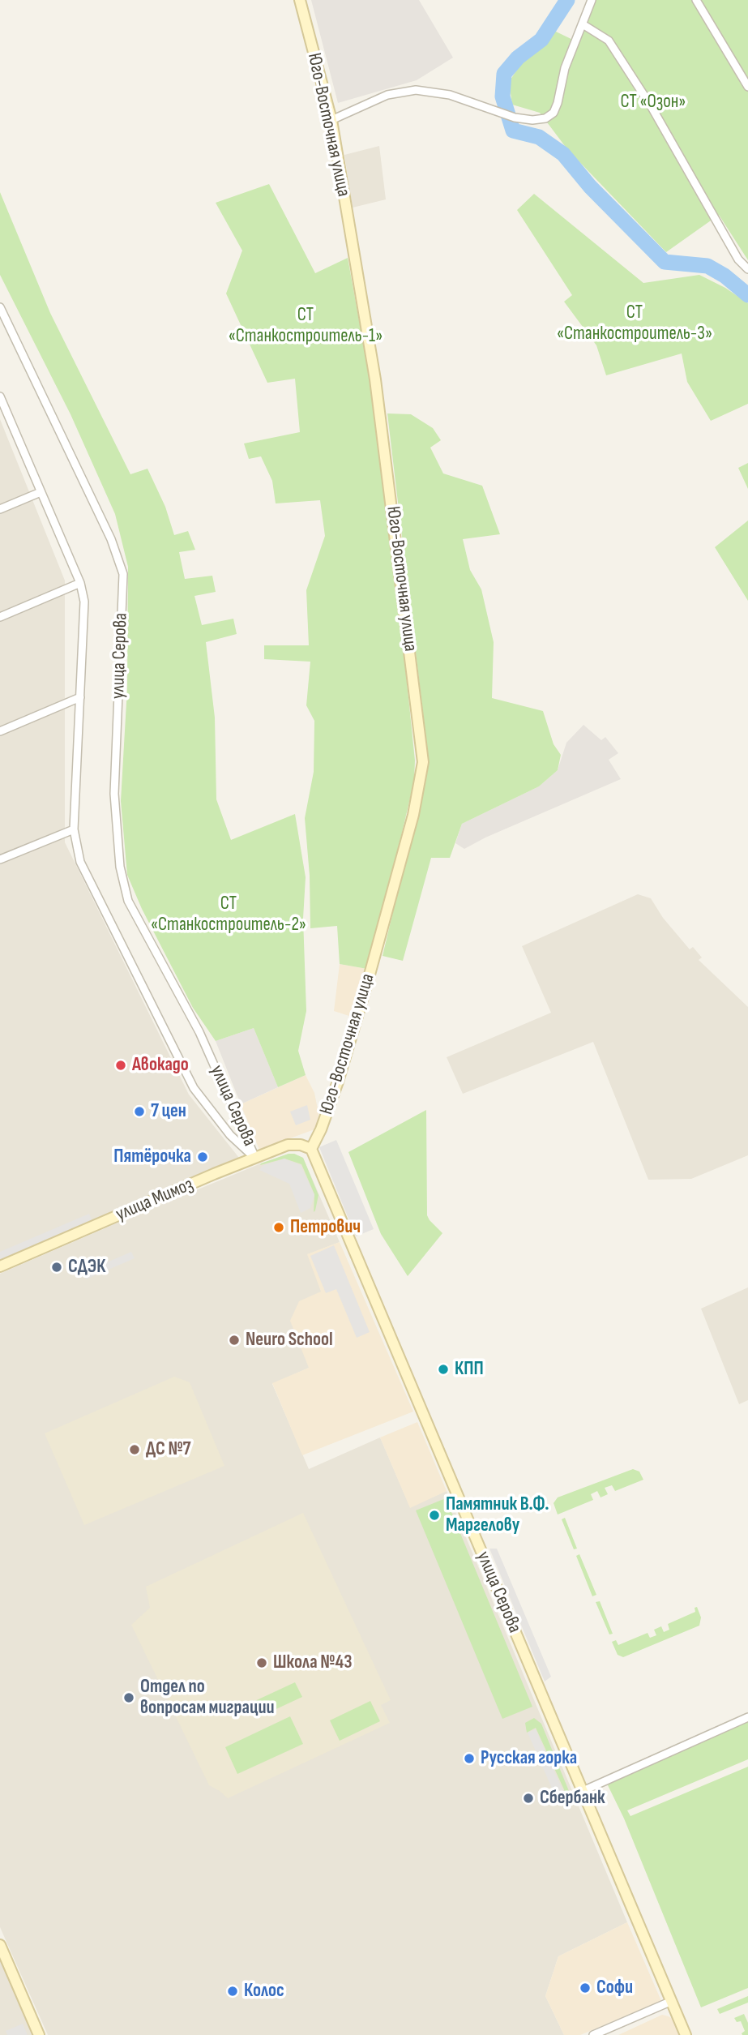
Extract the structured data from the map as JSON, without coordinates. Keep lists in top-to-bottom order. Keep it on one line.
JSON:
{"streets":{"street":["Юго-Восточная улица","улица Серова","улица Мимоз"]},"crossings":[["Юго-Восточная улица","улица Серова"],["Юго-Восточная улица","улица Мимоз"],["улица Серова","улица Мимоз"]],"parks":["СТ «Озон»","СТ «Станкостроитель-3»","СТ «Станкостроитель-1»","СТ «Станкостроитель-2»"],"places":["Авокадо","7 цен","Пятёрочка","Петрович","СДЭК","Neuro School","КПП","ДС №7","Памятник В.Ф. Маргелову","Школа №43","Отдел по вопросам миграции","Русская горка","Сбербанк","Софи","Колос"]}
